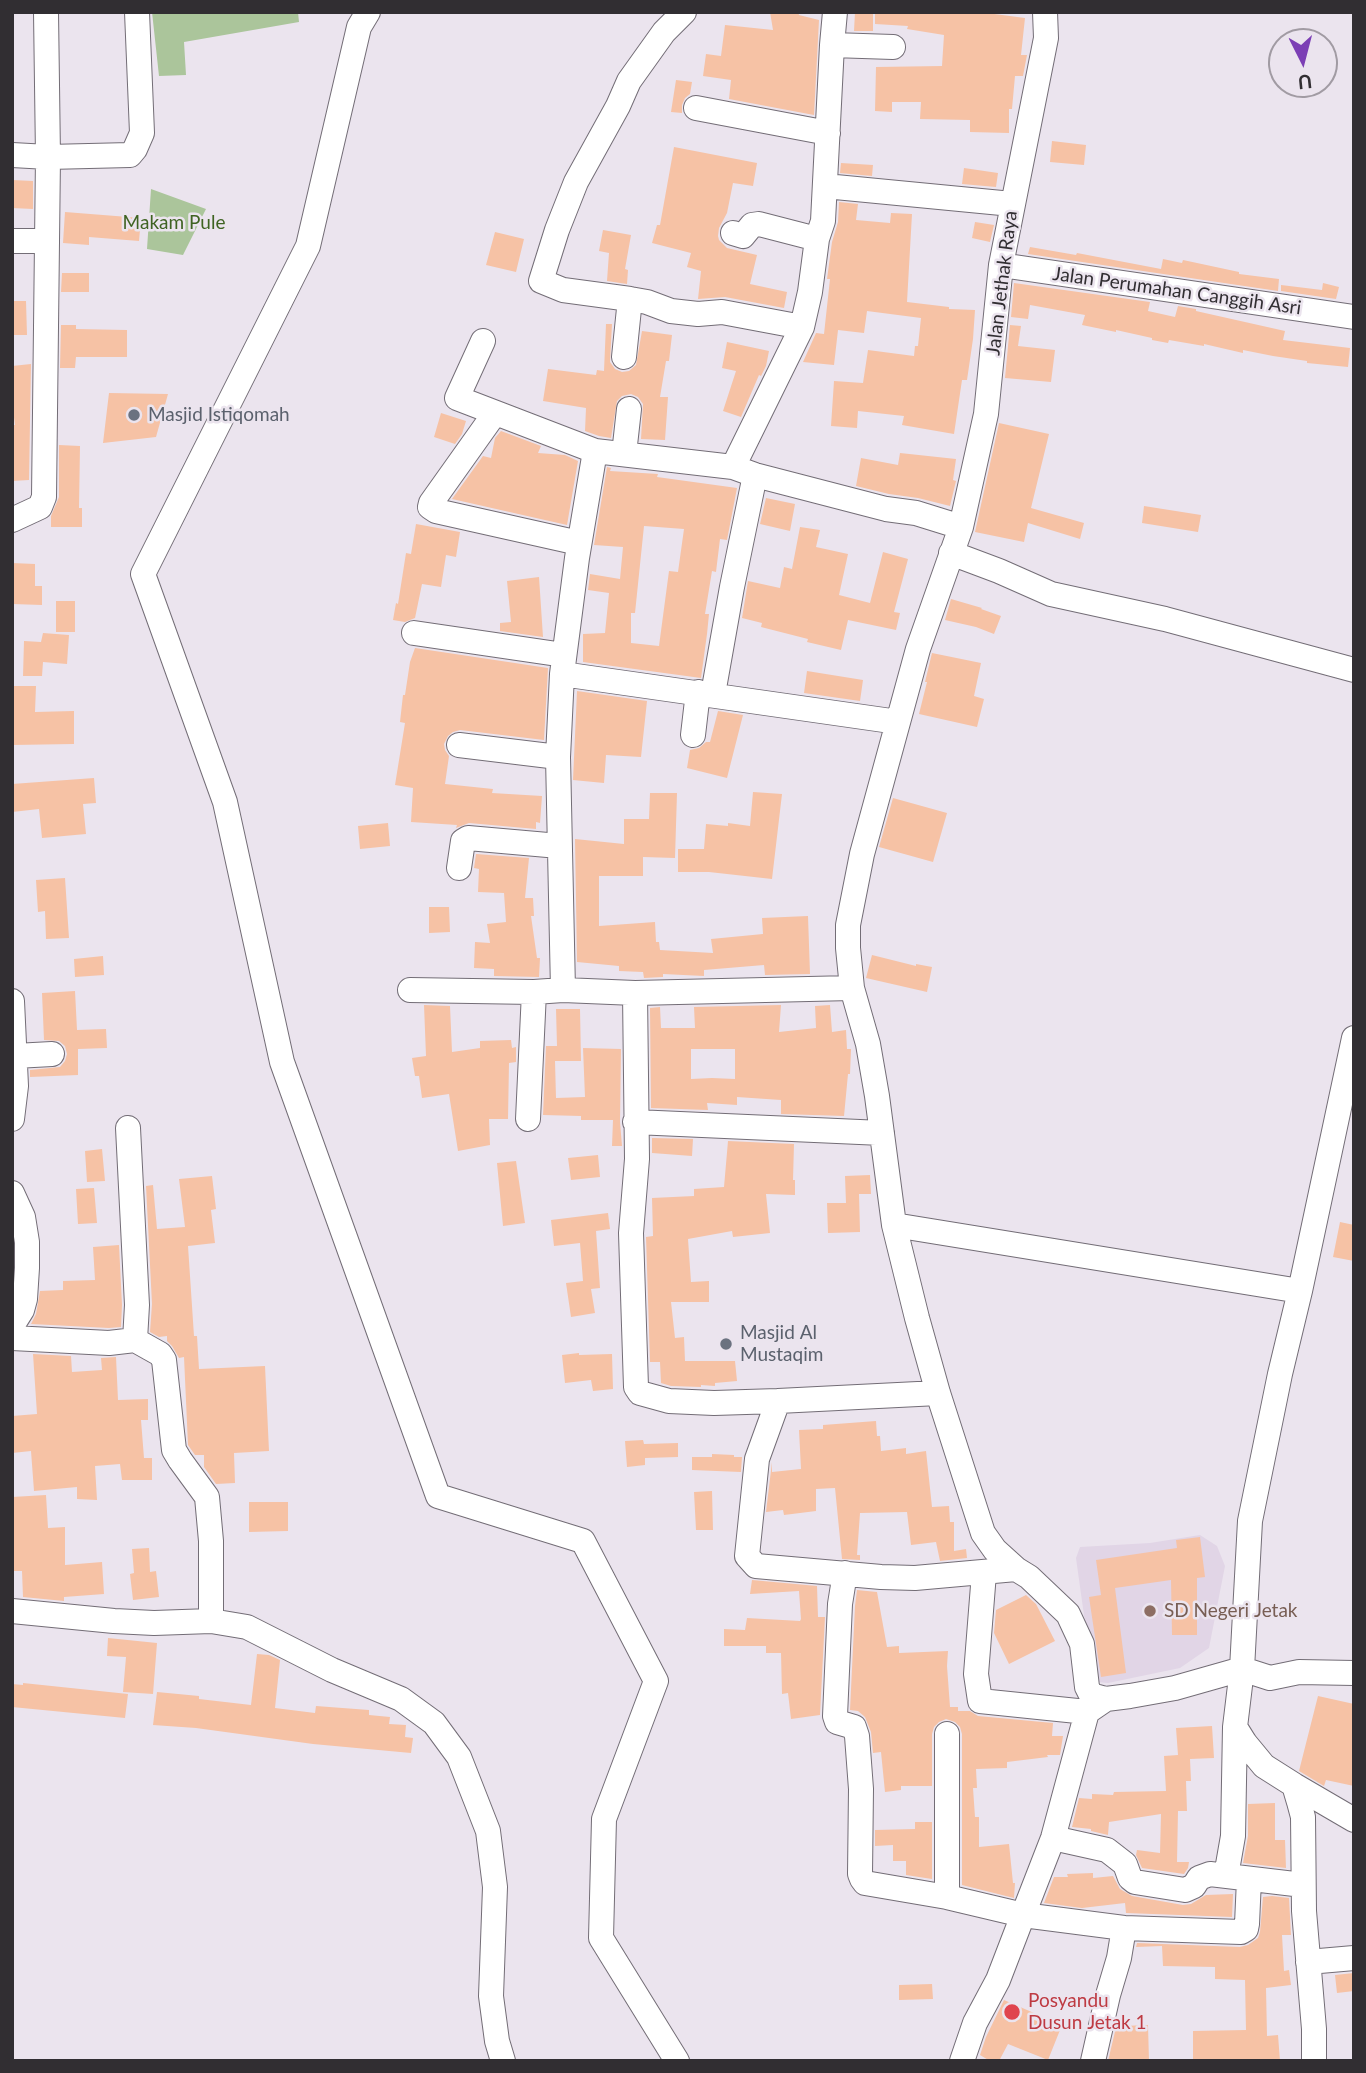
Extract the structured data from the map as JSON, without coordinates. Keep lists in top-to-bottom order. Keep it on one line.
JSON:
{"streets":{"street":["Jalan Jethak Raya","Jalan Perumahan Canggih Asri"]},"crossings":[["Jalan Jethak Raya","Jalan Perumahan Canggih Asri"]],"parks":["Makam Pule"],"places":["Masjid Istiqomah","Masjid Al Mustaqim","SD Negeri Jetak","Posyandu Dusun Jetak 1"],"north":"bottom"}
